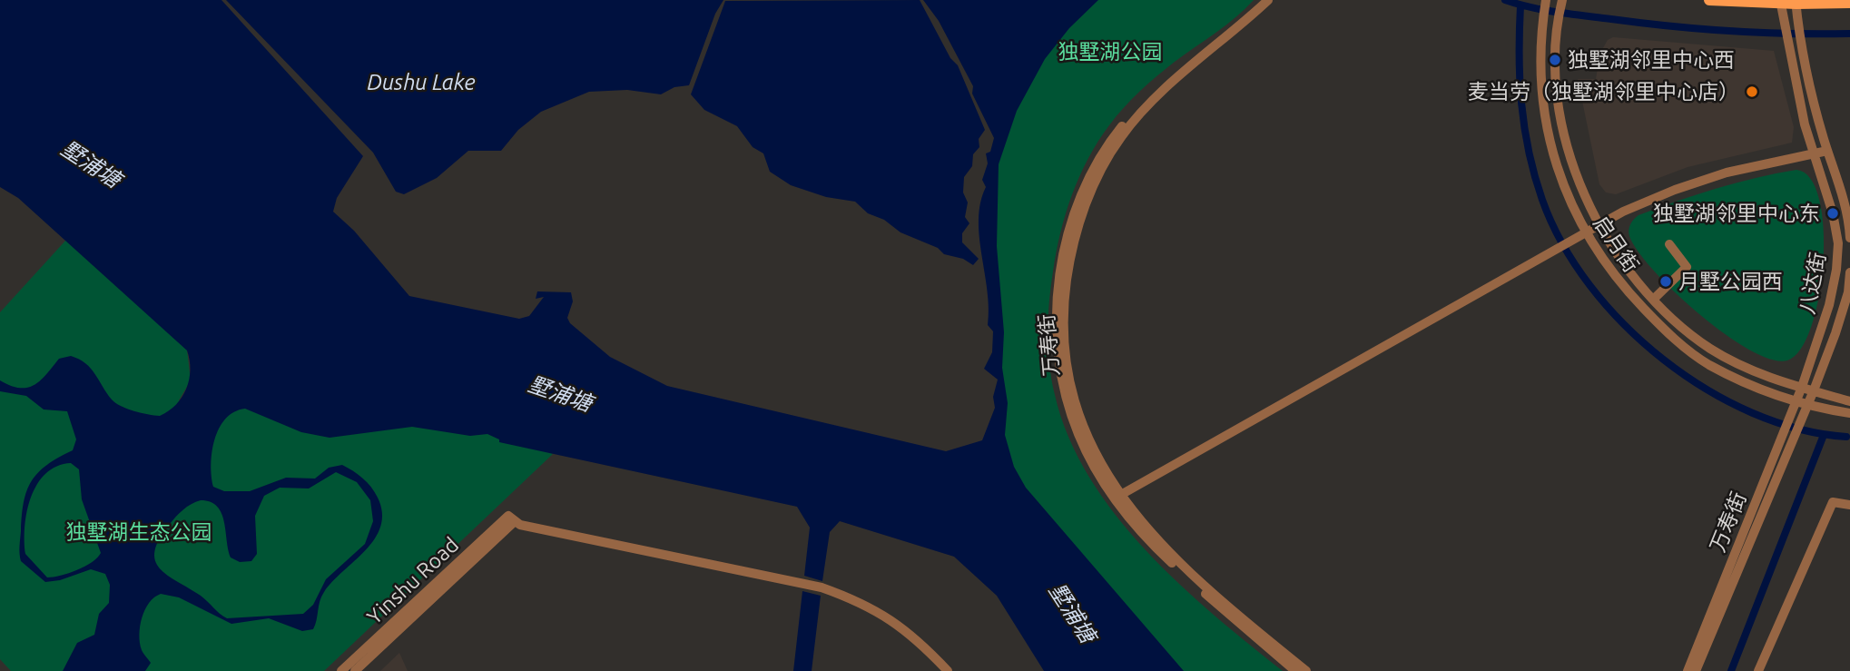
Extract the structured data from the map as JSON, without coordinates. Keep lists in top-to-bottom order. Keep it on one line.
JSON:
{"streets":{"street":["启月街","八达街","万寿街","Yinshu Road"]},"crossings":[["启月街","八达街"],["启月街","万寿街"],["八达街","万寿街"]],"water":["Dushu Lake","墅浦塘"],"parks":["独墅湖公园","独墅湖生态公园"],"places":["独墅湖邻里中心西","麦当劳（独墅湖邻里中心店）","独墅湖邻里中心东","月墅公园西"]}
